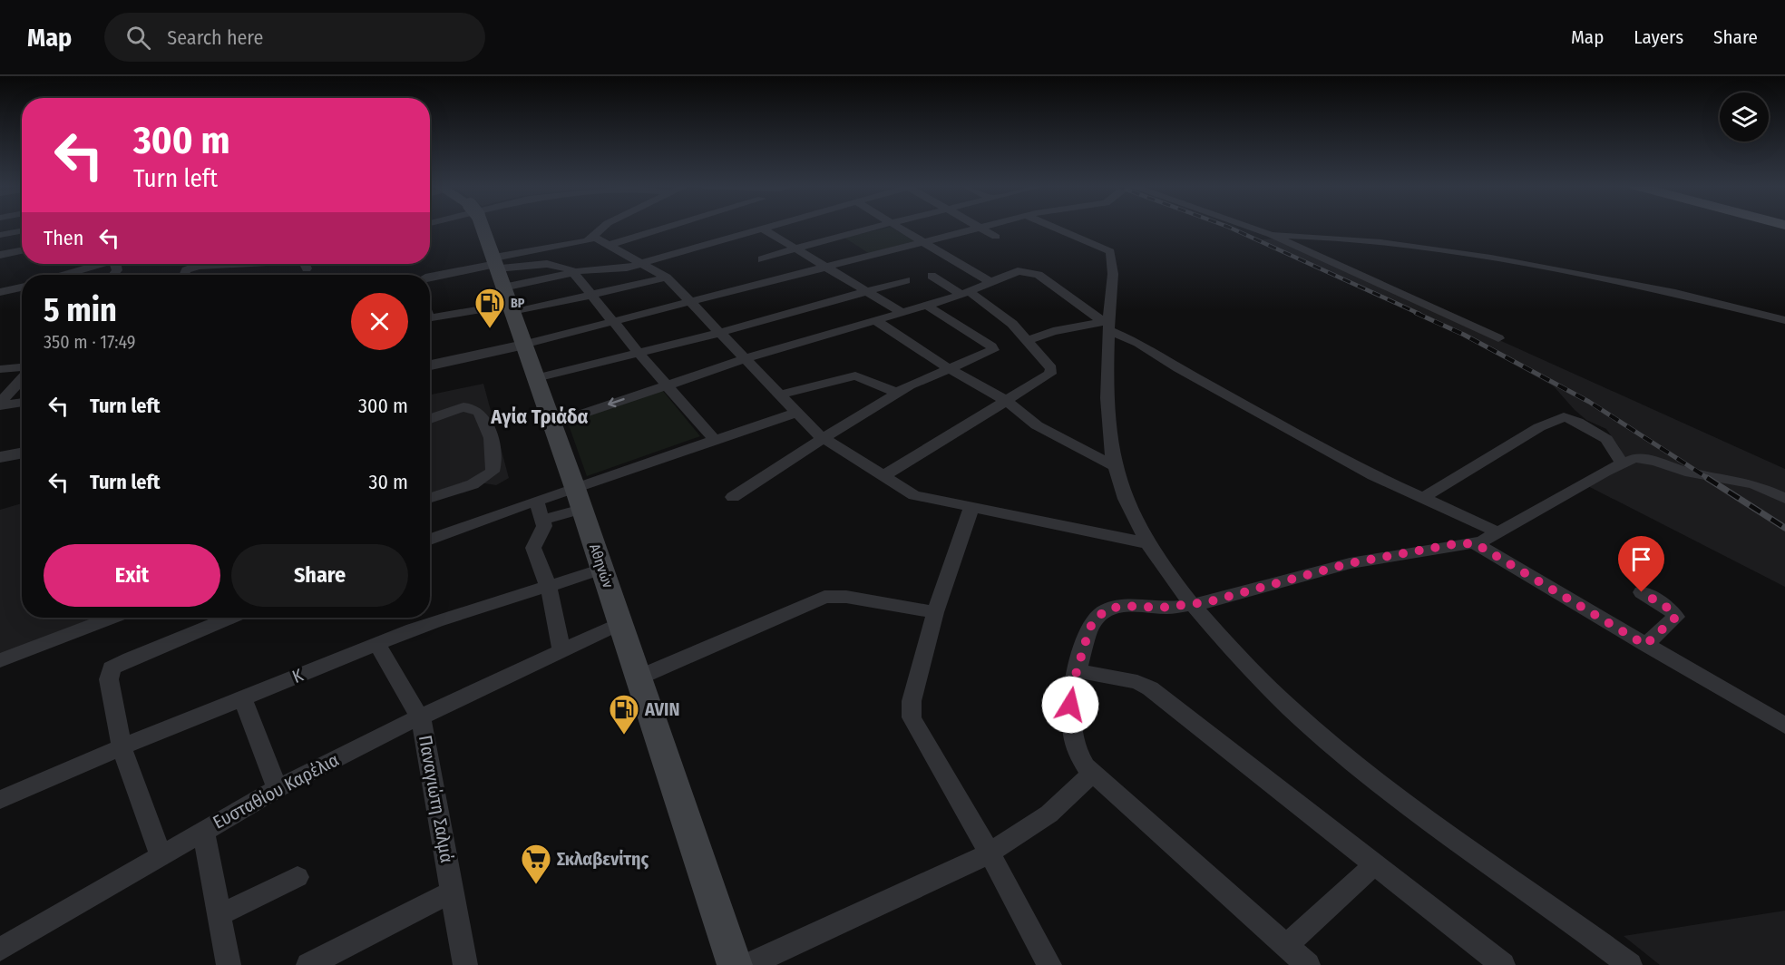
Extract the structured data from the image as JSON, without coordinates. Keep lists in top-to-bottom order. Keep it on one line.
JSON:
{"streets":{"main road":["Αθηνών"],"street":["Κ","Ευσταθίου Καρέλια","Παναγιώτη Σαλμά"]},"crossings":[["Αθηνών","Κ"],["Αθηνών","Ευσταθίου Καρέλια"],["Κ","Παναγιώτη Σαλμά"],["Ευσταθίου Καρέλια","Παναγιώτη Σαλμά"]],"districts":["Αγία Τριάδα"],"places":{"fuel station":["BP","AVIN"],"supermarket":["Σκλαβενίτης"]},"page":{"header":"Map","search":"Search here","nav":["Map","Layers","Share"],"turn":["300 m","Turn left"],"then":"Then","heading":["5 min","350 m · 17:49"],"list":[{"name":"Turn left","value":"300 m"},{"name":"Turn left","value":"30 m"}],"buttons":["Exit","Share"]}}
